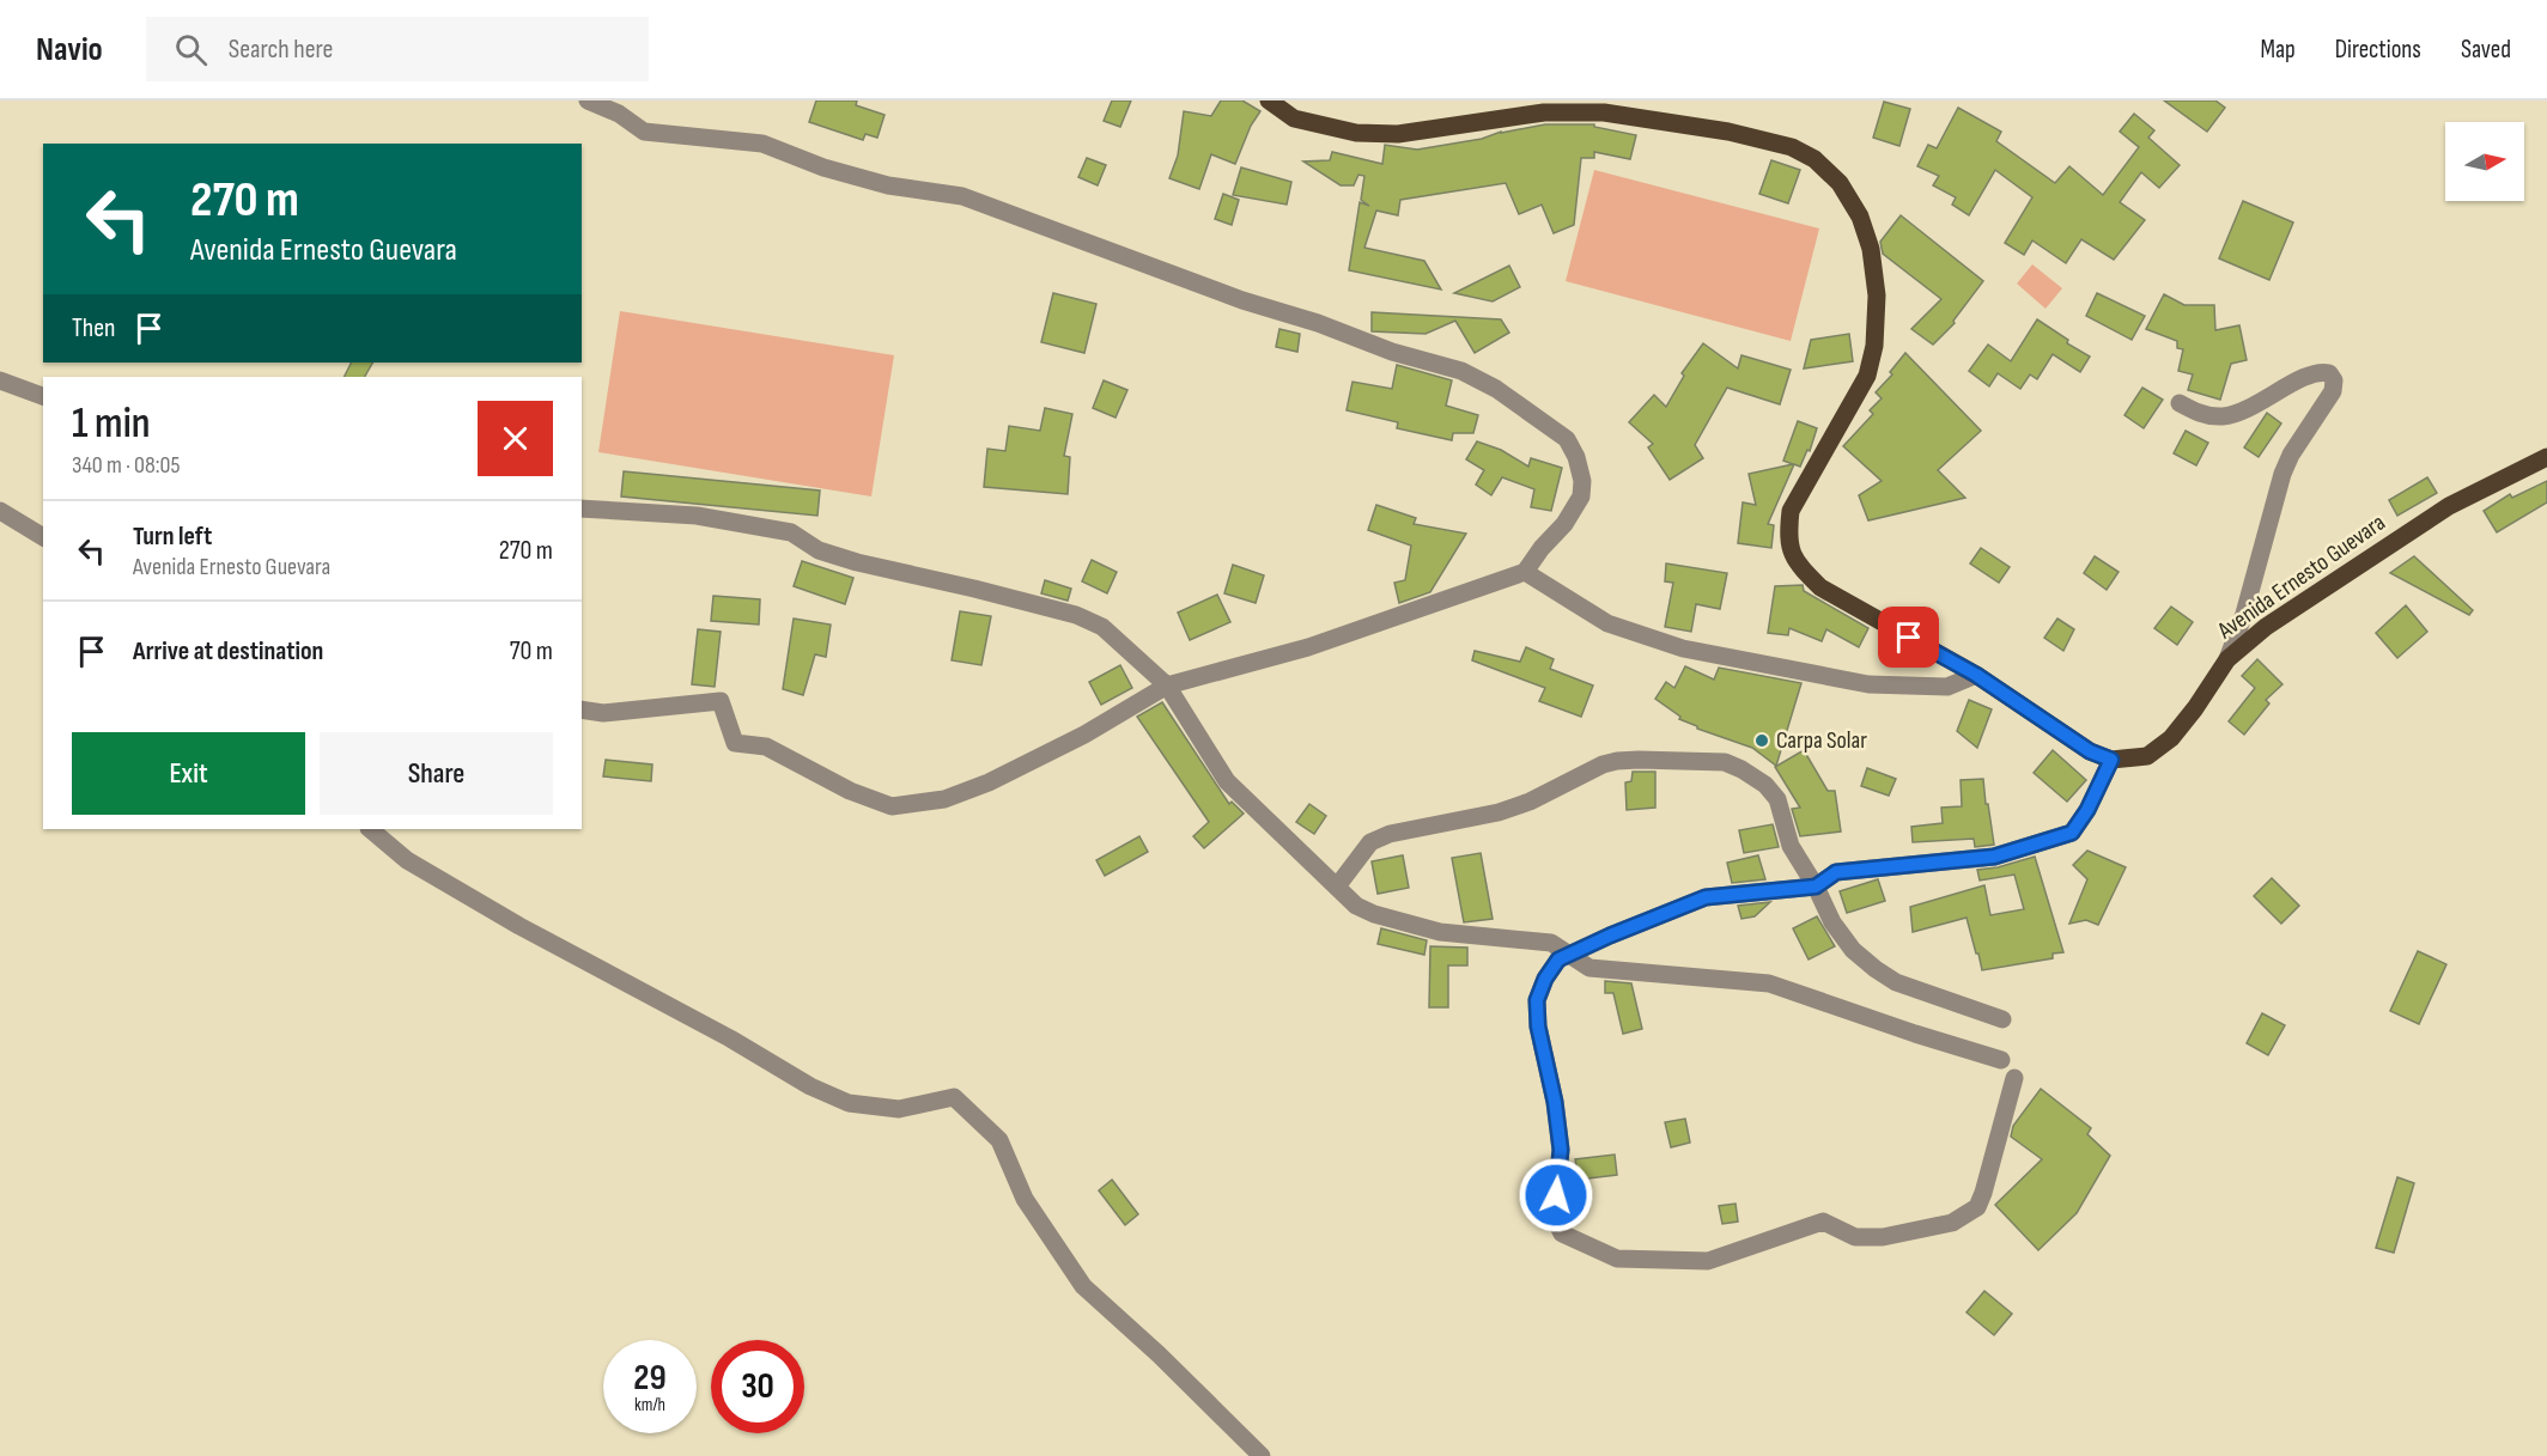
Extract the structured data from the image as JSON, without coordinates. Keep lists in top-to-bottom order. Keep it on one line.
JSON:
{"streets":{"main road":["Avenida Ernesto Guevara"]},"places":["Carpa Solar"],"north":"right","page":{"header":"Navio","search":"Search here","nav":["Map","Directions","Saved"],"turn":["270 m","Avenida Ernesto Guevara"],"then":"Then","heading":["1 min","340 m · 08:05"],"list":[{"name":"Turn left","note":"Avenida Ernesto Guevara","value":"270 m"},{"name":"Arrive at destination","value":"70 m"}],"buttons":["Exit","Share"],"speed":"29 km/h","limit":"30"}}
